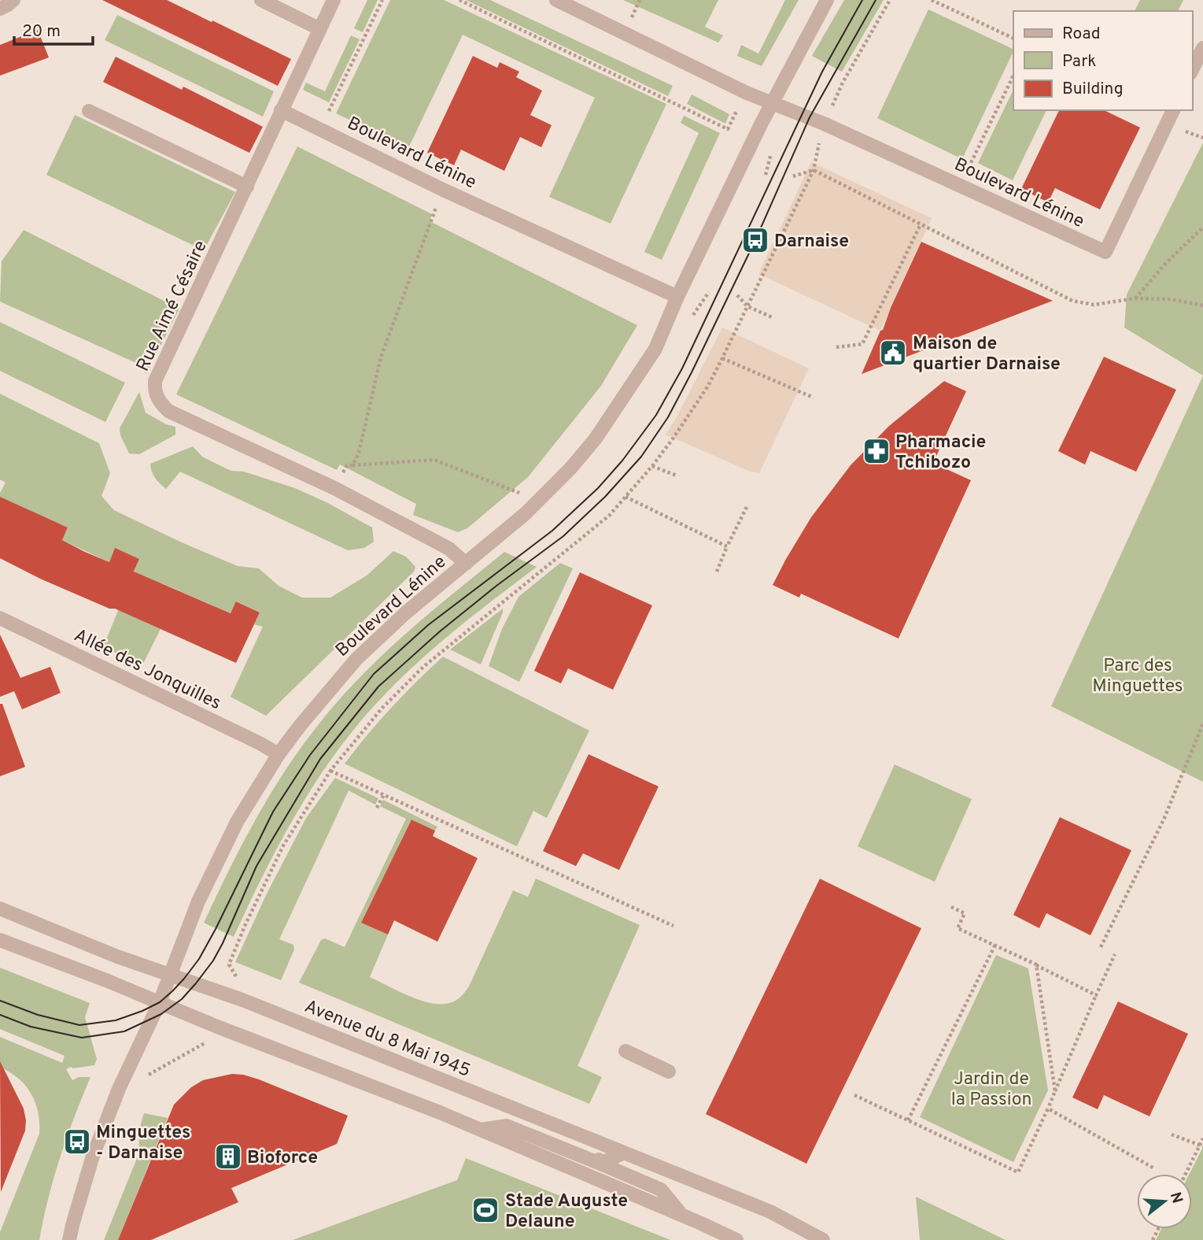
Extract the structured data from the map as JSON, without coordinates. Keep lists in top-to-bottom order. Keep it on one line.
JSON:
{"streets":{"street":["Boulevard Lénine","Rue Aimé Césaire","Allée des Jonquilles","Avenue du 8 Mai 1945"]},"crossings":[["Boulevard Lénine","Rue Aimé Césaire"],["Boulevard Lénine","Allée des Jonquilles"],["Boulevard Lénine","Avenue du 8 Mai 1945"]],"parks":["Parc des Minguettes","Jardin de la Passion"],"places":{"bus stop":["Darnaise","Minguettes - Darnaise"],"public building":["Maison de quartier Darnaise"],"pharmacy":["Pharmacie Tchibozo"],"building":["Bioforce"],"sports":["Stade Auguste Delaune"]},"legend":["Road","Park","Building"],"scale_bar":"20 m","north":"right"}
